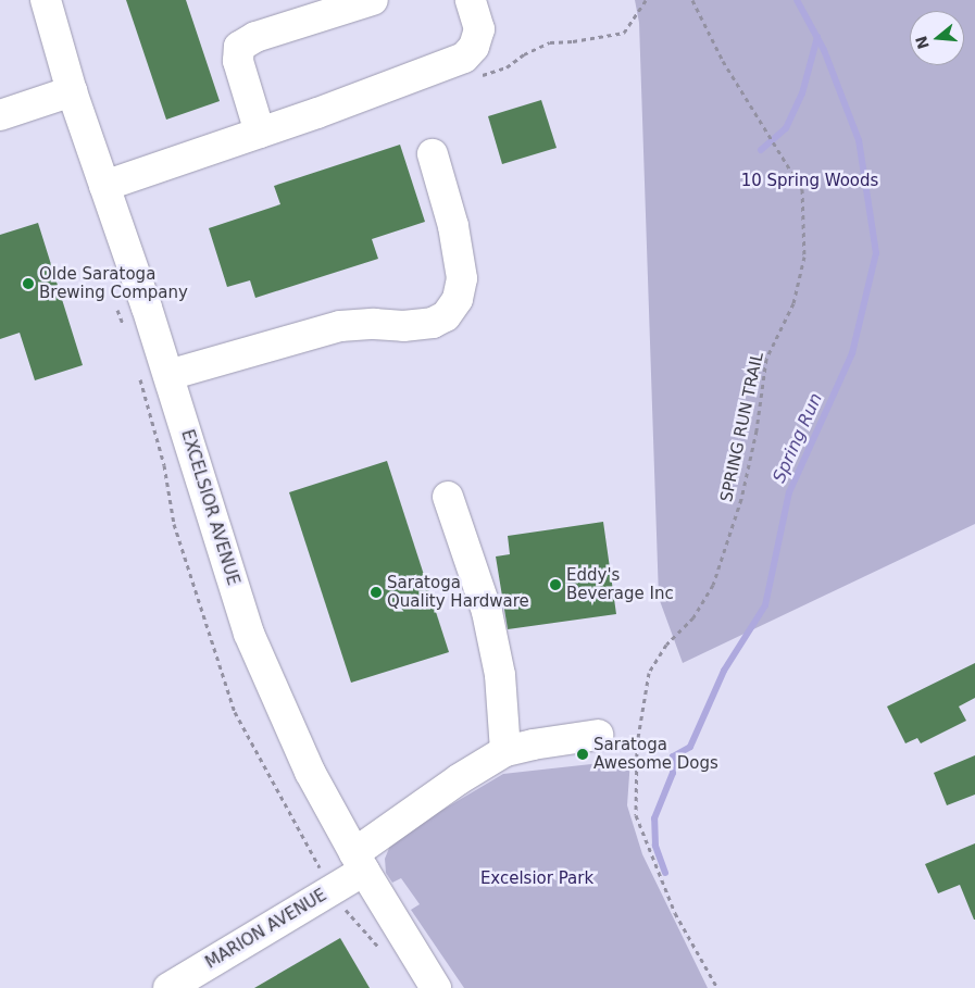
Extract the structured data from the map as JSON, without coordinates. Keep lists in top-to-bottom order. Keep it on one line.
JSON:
{"streets":{"street":["EXCELSIOR AVENUE","MARION AVENUE"],"path":["SPRING RUN TRAIL"]},"crossings":[["EXCELSIOR AVENUE","MARION AVENUE"]],"water":["Spring Run"],"parks":["10 Spring Woods","Excelsior Park"],"places":["Olde Saratoga Brewing Company","Eddy's Beverage Inc","Saratoga Quality Hardware","Saratoga Awesome Dogs"],"north":"left"}
